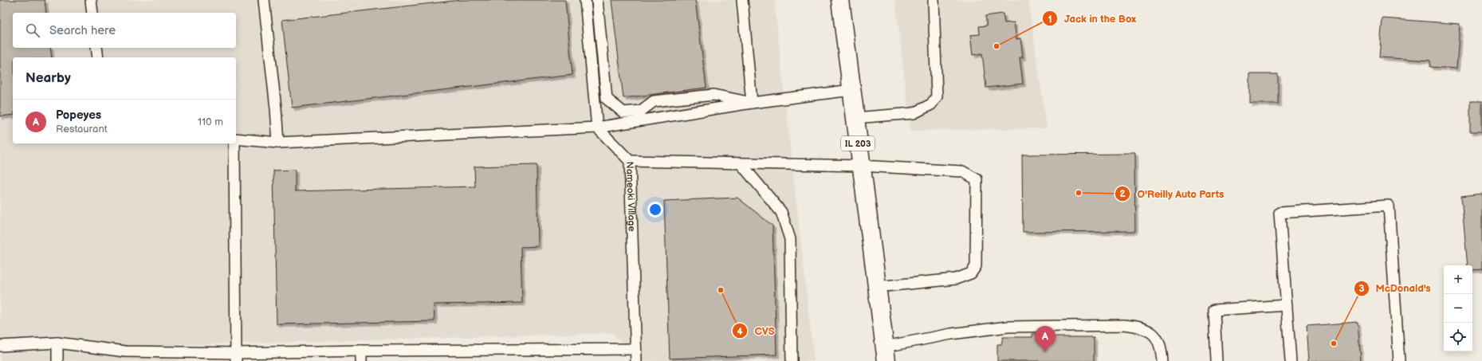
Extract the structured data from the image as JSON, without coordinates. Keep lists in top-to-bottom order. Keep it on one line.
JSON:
{"streets":{"main road":["IL 203"],"lane":["Nameoki Village"]},"places":["Jack in the Box","O'Reilly Auto Parts","CVS","McDonald's"],"page":{"search":"Search here","heading":"Nearby","list":[{"mark":"A","name":"Popeyes","note":"Restaurant","value":"110 m"}],"map_buttons":["+","−"],"pins":"A"}}
